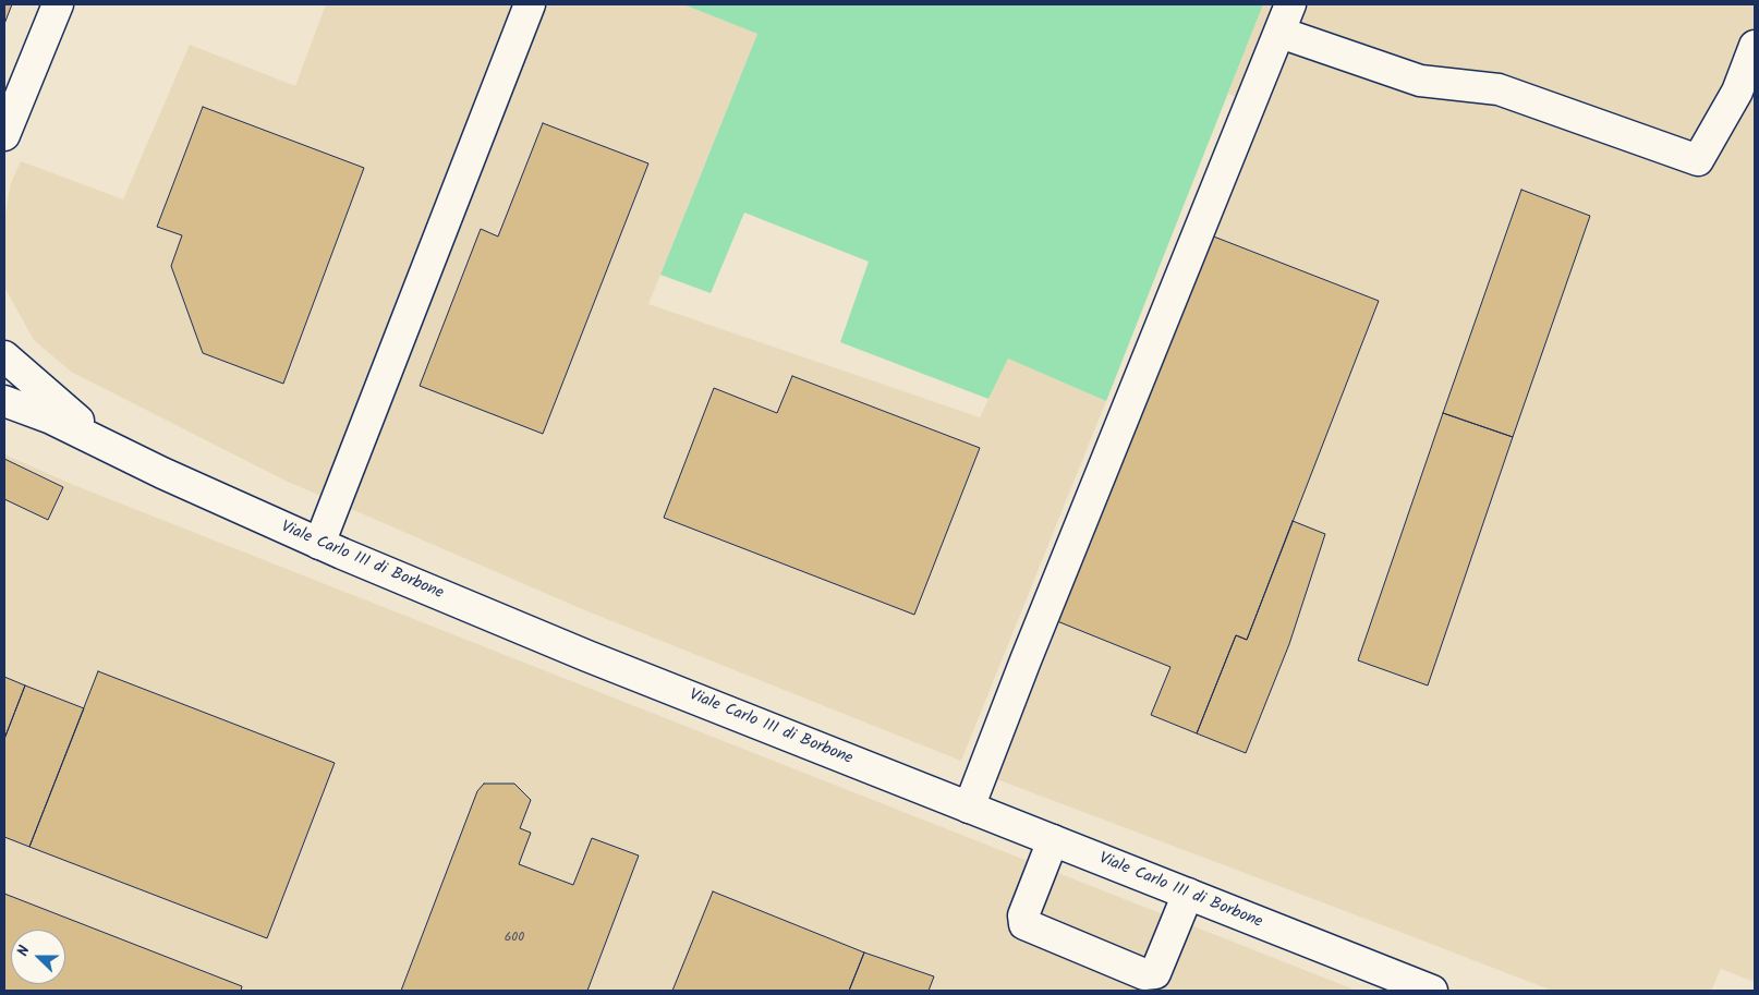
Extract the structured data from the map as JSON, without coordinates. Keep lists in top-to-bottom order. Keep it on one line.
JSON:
{"streets":{"main road":["Viale Carlo III di Borbone"]},"house_numbers":["600"],"north":"left"}
